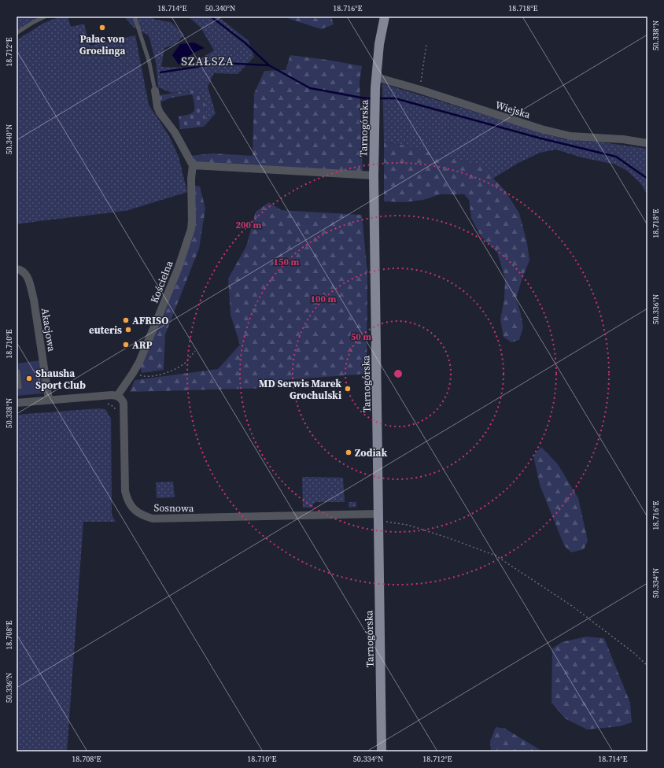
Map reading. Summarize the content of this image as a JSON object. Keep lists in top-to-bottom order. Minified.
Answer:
{"streets":{"main road":["Tarnogórska"],"street":["Wiejska","Kościelna","Akacjowa","Sosnowa"]},"crossings":[["Wiejska","Tarnogórska"],["Tarnogórska","Sosnowa"],["Kościelna","Sosnowa"]],"districts":["SZAŁSZA"],"places":["Pałac von Groelinga","AFRISO","euteris","ARP","Shausha Sport Club","MD Serwis Marek Grochulski","Zodiak"],"coordinates":["18.714°E","50.340°N","18.716°E","18.718°E","50.338°N","18.712°E","50.336°N","18.710°E","50.334°N","18.708°E"],"rings":["200 m","150 m","100 m","50 m"]}
